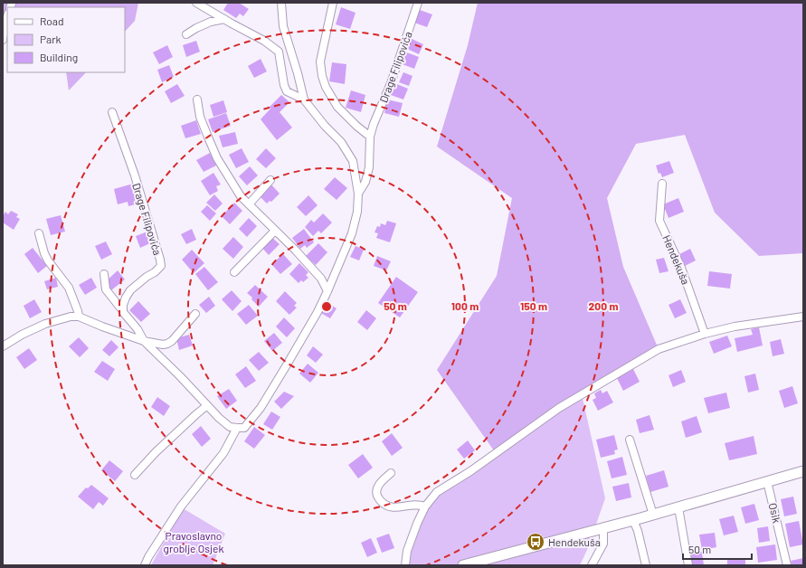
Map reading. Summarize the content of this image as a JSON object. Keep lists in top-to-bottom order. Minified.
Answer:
{"streets":{"street":["Drage Filipovića","Hendekuša","Osik"]},"parks":["Pravoslavno groblje Osjek"],"places":{"bus stop":["Hendekuša"]},"legend":["Road","Park","Building"],"scale_bar":"50 m","rings":["50 m","100 m","150 m","200 m"]}
